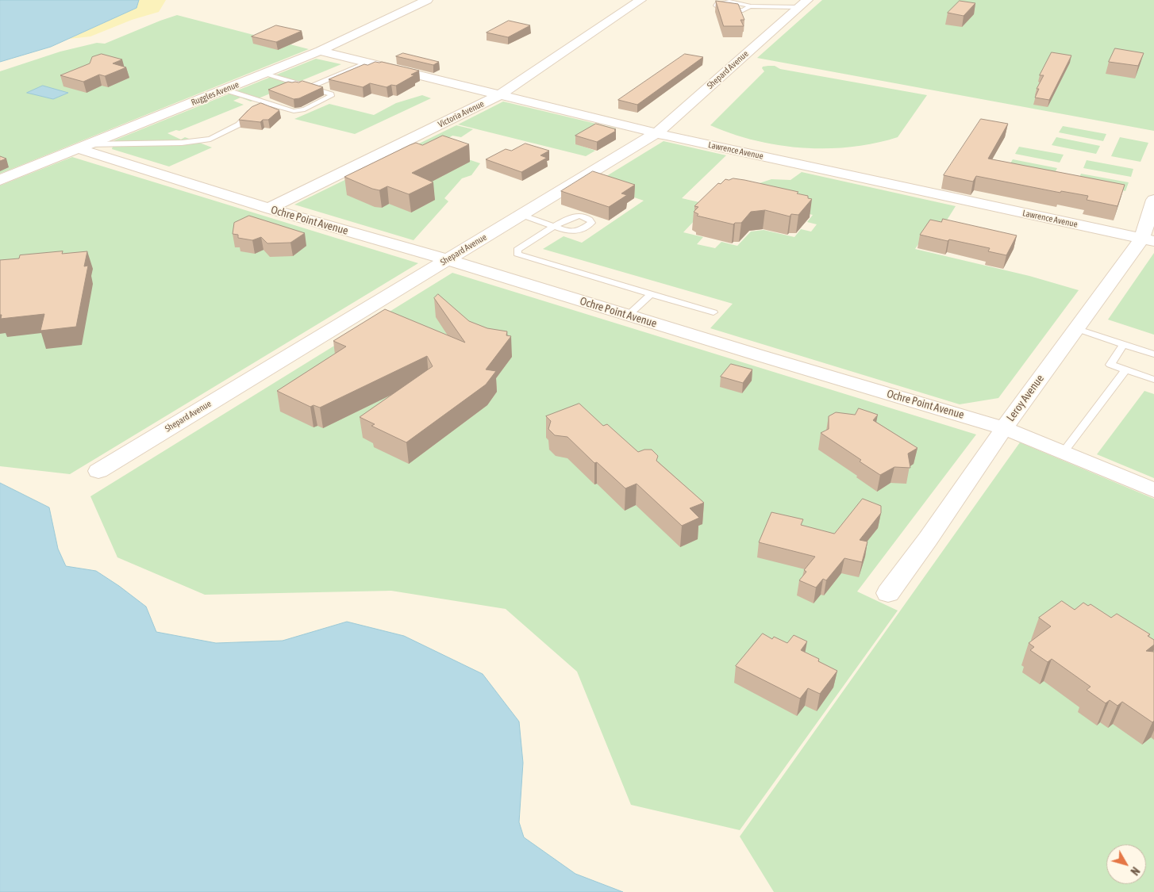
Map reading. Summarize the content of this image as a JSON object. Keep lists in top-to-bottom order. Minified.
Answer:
{"streets":{"street":["Shepard Avenue","Ruggles Avenue","Victoria Avenue","Lawrence Avenue","Ochre Point Avenue","Leroy Avenue"]},"crossings":[["Shepard Avenue","Lawrence Avenue"],["Shepard Avenue","Ochre Point Avenue"],["Ruggles Avenue","Lawrence Avenue"],["Ruggles Avenue","Ochre Point Avenue"],["Victoria Avenue","Lawrence Avenue"],["Victoria Avenue","Ochre Point Avenue"],["Lawrence Avenue","Leroy Avenue"],["Ochre Point Avenue","Leroy Avenue"]],"north":"bottom right"}
